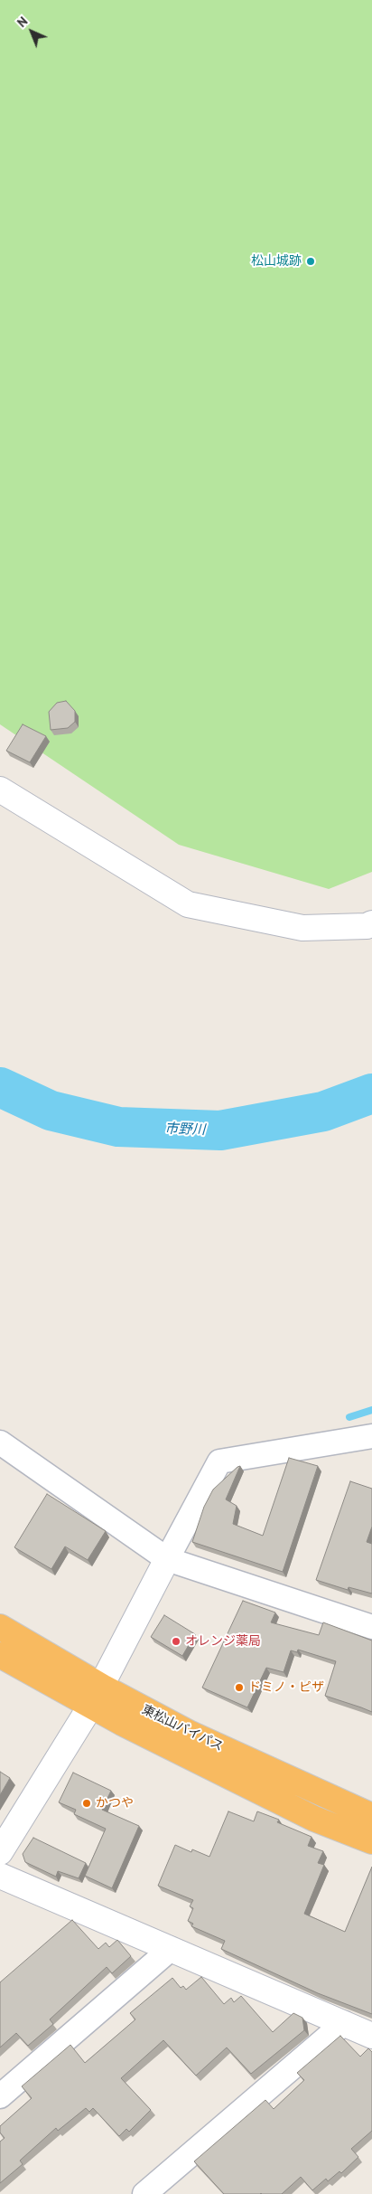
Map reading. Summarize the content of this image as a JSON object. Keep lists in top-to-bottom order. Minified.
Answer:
{"streets":{"highway":["東松山バイパス"]},"water":["市野川"],"places":["松山城跡","オレンジ薬局","ドミノ・ピザ","かつや"],"north":"top left"}
